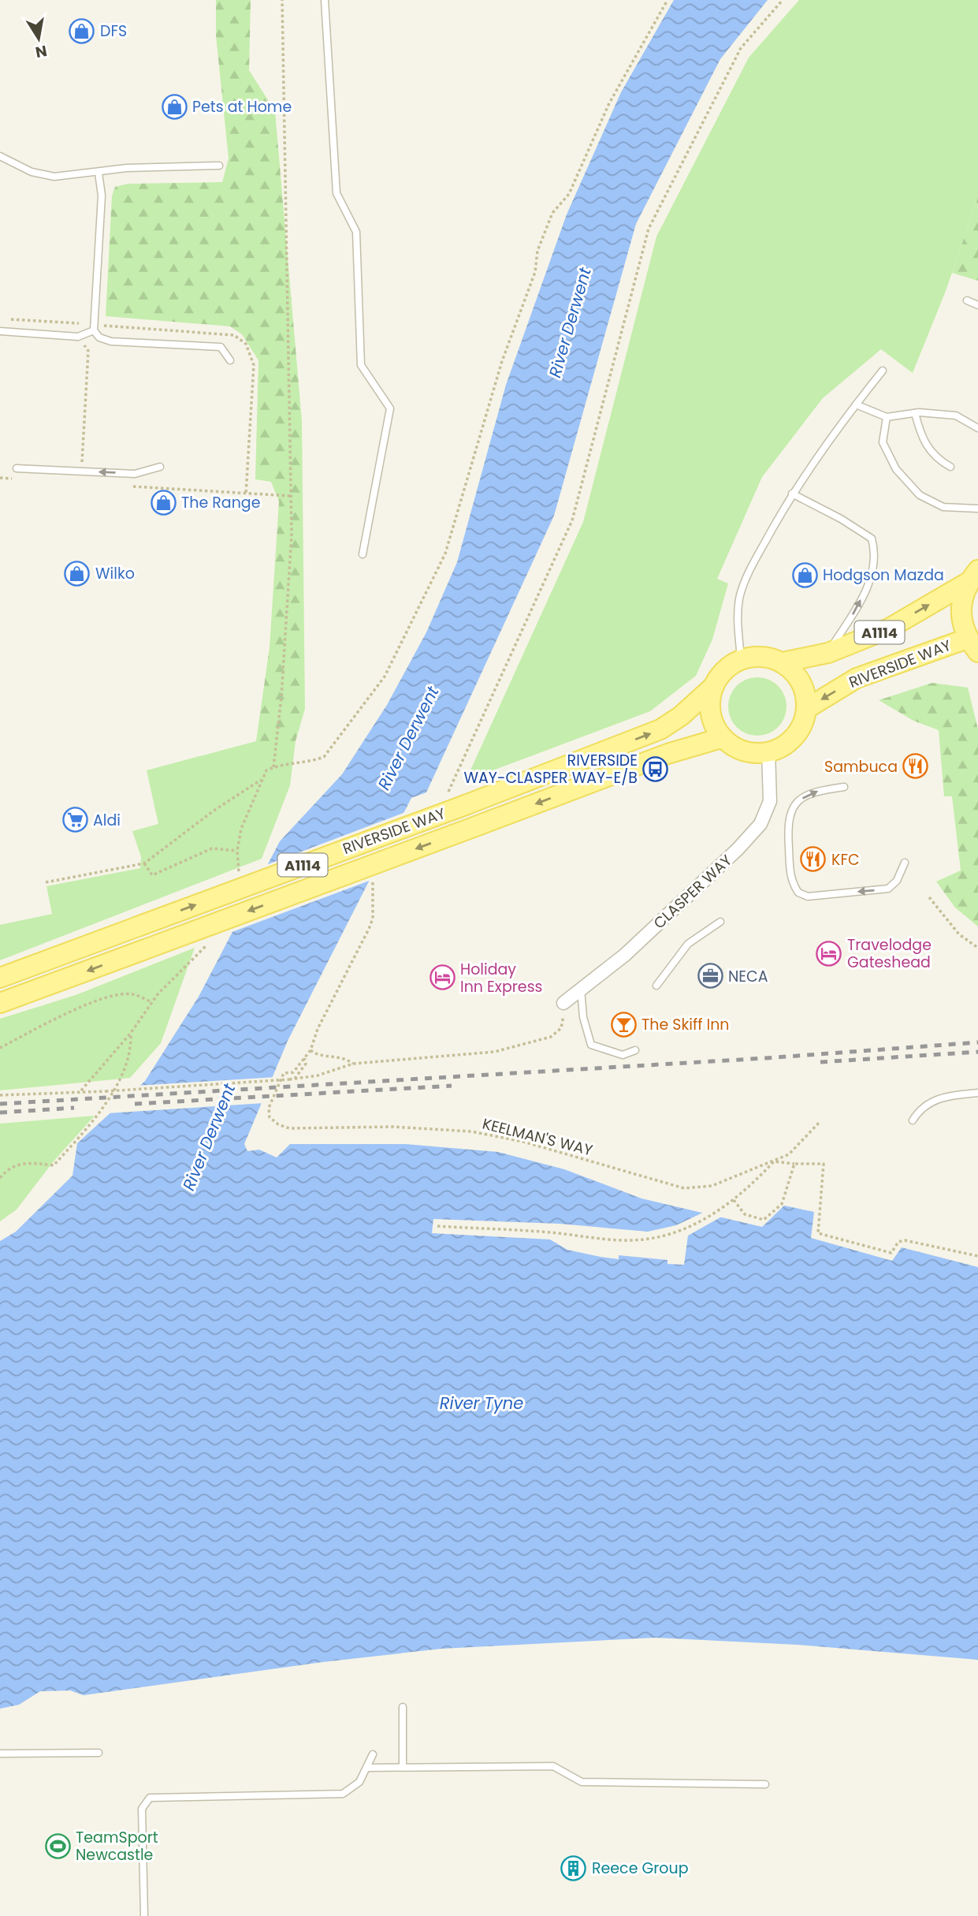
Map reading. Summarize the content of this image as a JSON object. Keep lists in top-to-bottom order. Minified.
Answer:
{"streets":{"main road":["A1114","RIVERSIDE WAY"],"street":["CLASPER WAY"],"path":["KEELMAN'S WAY"]},"crossings":[["A1114","RIVERSIDE WAY"],["A1114","CLASPER WAY"],["RIVERSIDE WAY","CLASPER WAY"]],"water":["River Derwent","River Tyne"],"places":{"shop":["DFS","Pets at Home","The Range","Wilko","Hodgson Mazda"],"restaurant":["Sambuca","KFC"],"bus stop":["RIVERSIDE WAY-CLASPER WAY-E/B"],"supermarket":["Aldi"],"hotel":["Travelodge Gateshead","Holiday Inn Express"],"office":["NECA"],"bar":["The Skiff Inn"],"sports":["TeamSport Newcastle"],"building":["Reece Group"]},"north":"bottom"}
